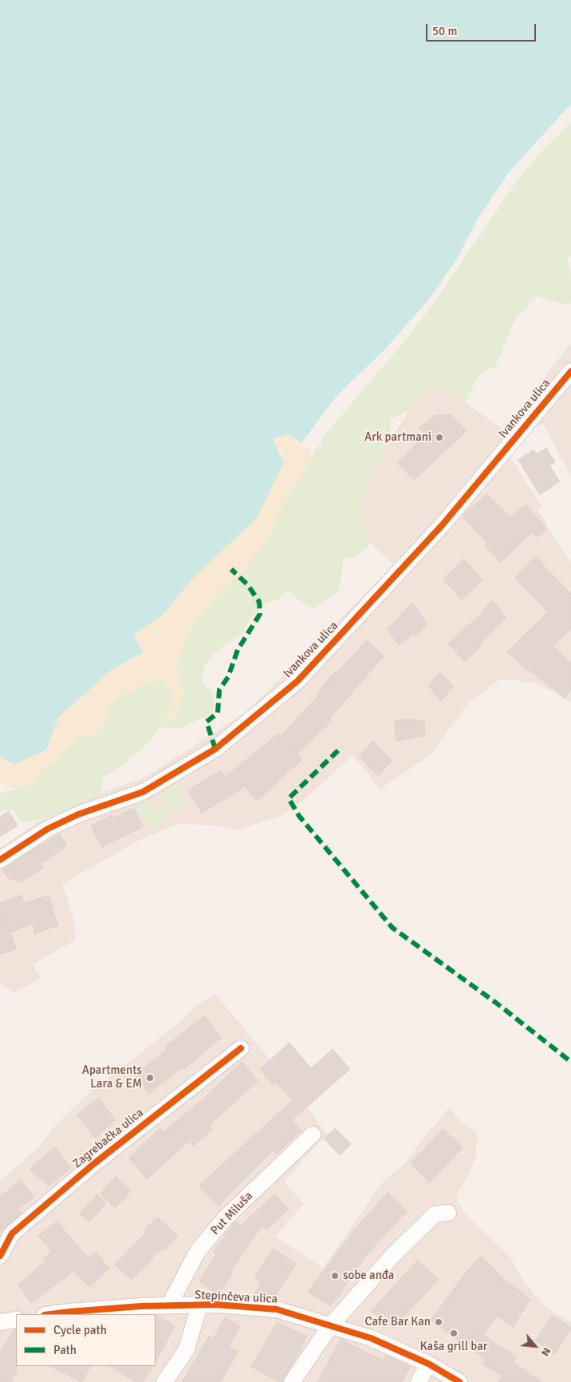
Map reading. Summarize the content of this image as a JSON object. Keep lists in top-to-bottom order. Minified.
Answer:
{"streets":{"street":["Ivankova ulica","Zagrebačka ulica","Put Miluša","Stepinčeva ulica"]},"crossings":[["Put Miluša","Stepinčeva ulica"]],"places":["Ark partmani","Apartments Lara & EM","sobe anđa","Cafe Bar Kan","Kaša grill bar"],"legend":["Cycle path","Path"],"scale_bar":"50 m","north":"bottom right"}
